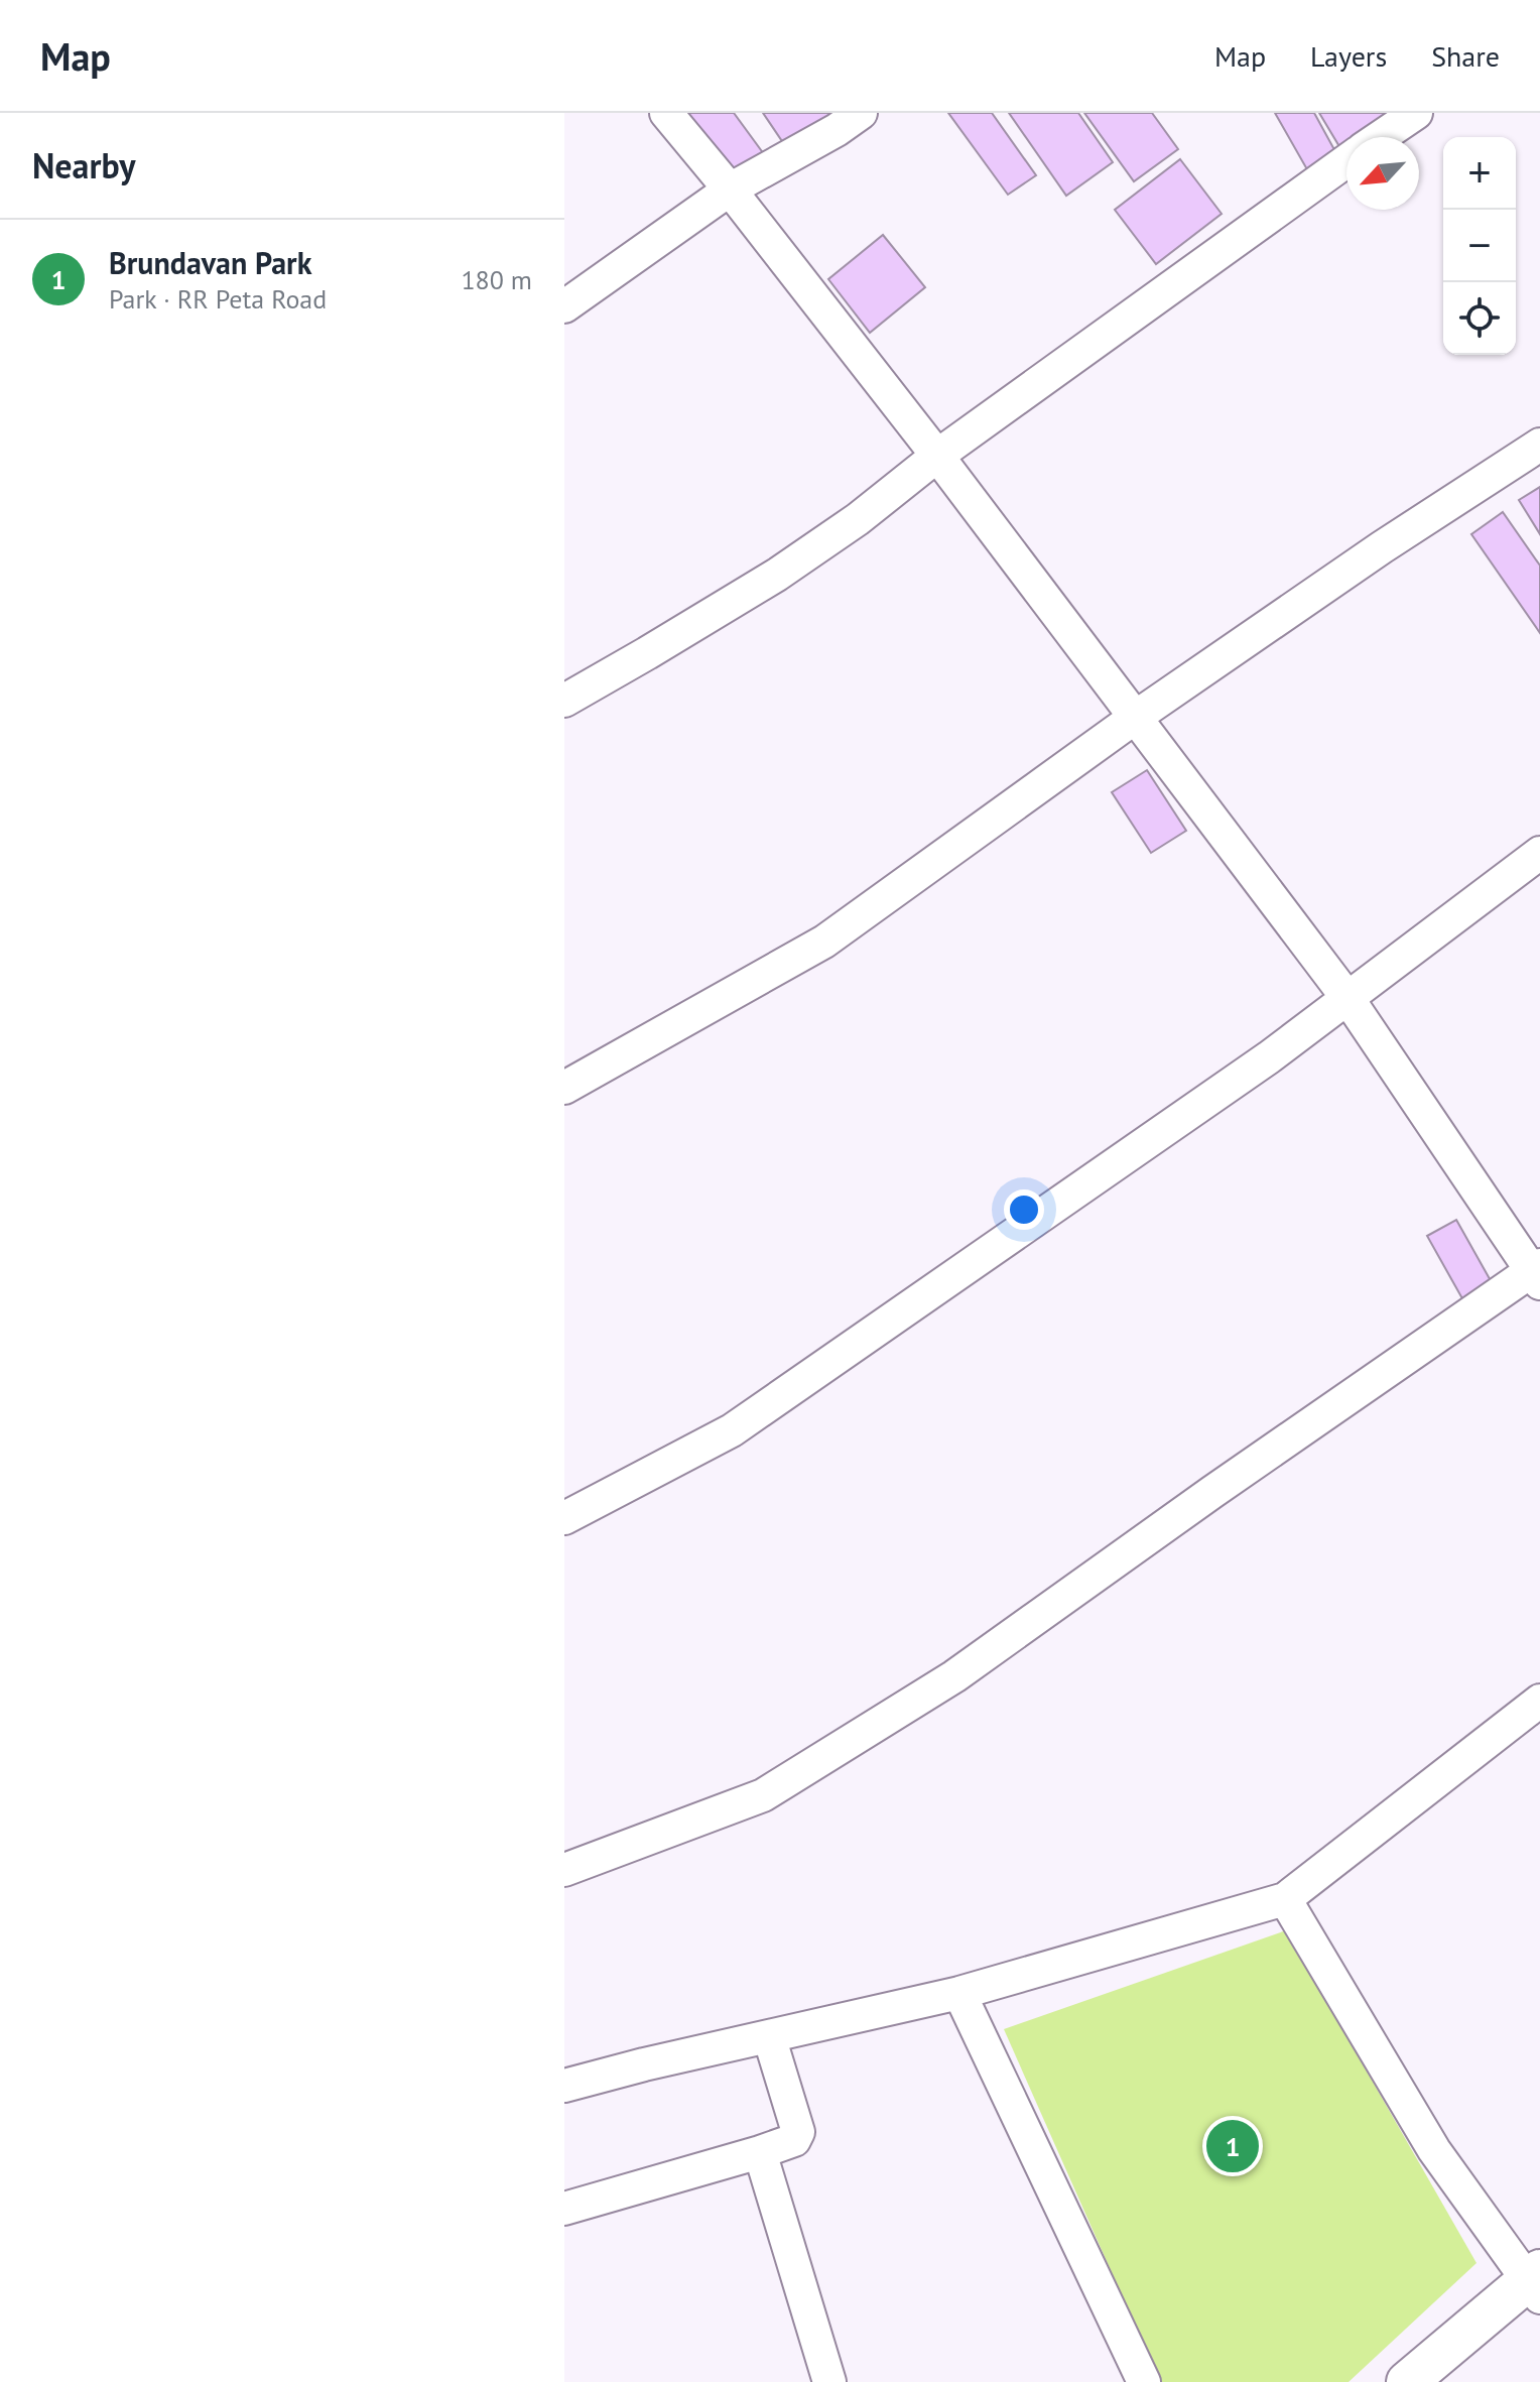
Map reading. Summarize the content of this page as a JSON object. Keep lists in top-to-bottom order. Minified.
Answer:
{"north":"bottom left","page":{"header":"Map","nav":["Map","Layers","Share"],"heading":"Nearby","map_buttons":["+","−"],"list":[{"mark":"1","name":"Brundavan Park","note":"Park · RR Peta Road","value":"180 m"}],"pins":"1"}}
